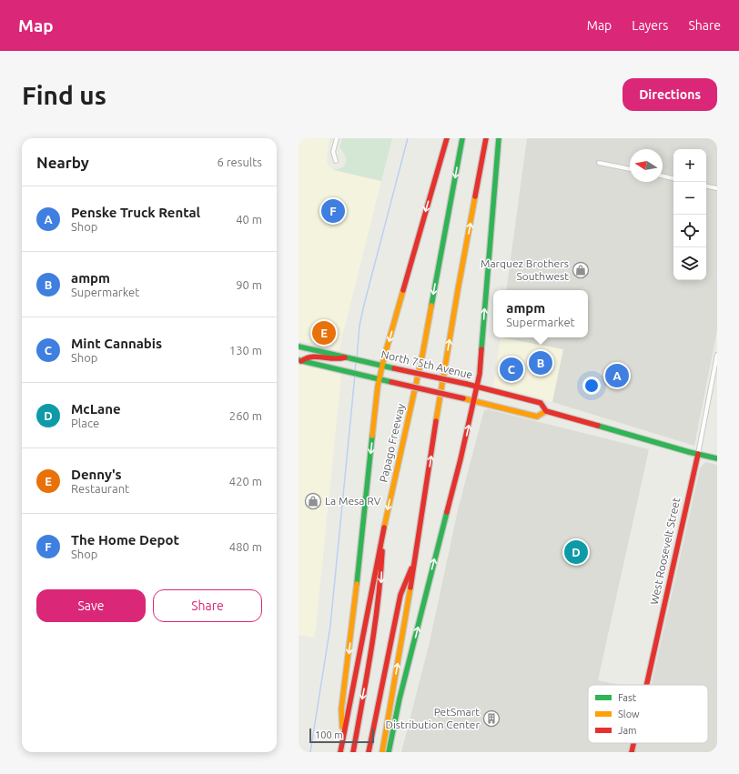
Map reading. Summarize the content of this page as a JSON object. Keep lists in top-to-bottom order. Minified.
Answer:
{"streets":{"main road":["North 75th Avenue","Papago Freeway","West Roosevelt Street"]},"crossings":[["North 75th Avenue","West Roosevelt Street"]],"places":{"shop":["Marquez Brothers Southwest","La Mesa RV"],"building":["PetSmart Distribution Center"]},"legend":["Fast","Slow","Jam"],"scale_bar":"100 m","north":"left","page":{"header":"Map","nav":["Map","Layers","Share"],"buttons":["Directions",["Save","Share"]],"title":"Find us","heading":["Nearby","6 results"],"map_buttons":["+","−"],"list":[{"mark":"A","name":"Penske Truck Rental","note":"Shop","value":"40 m"},{"mark":"B","name":"ampm","note":"Supermarket","value":"90 m"},{"mark":"C","name":"Mint Cannabis","note":"Shop","value":"130 m"},{"mark":"D","name":"McLane","note":"Place","value":"260 m"},{"mark":"E","name":"Denny's","note":"Restaurant","value":"420 m"},{"mark":"F","name":"The Home Depot","note":"Shop","value":"480 m"}],"pins":["F","E","B","C","A","D"],"popup":["ampm","Supermarket"],"scale":"100 m"}}
